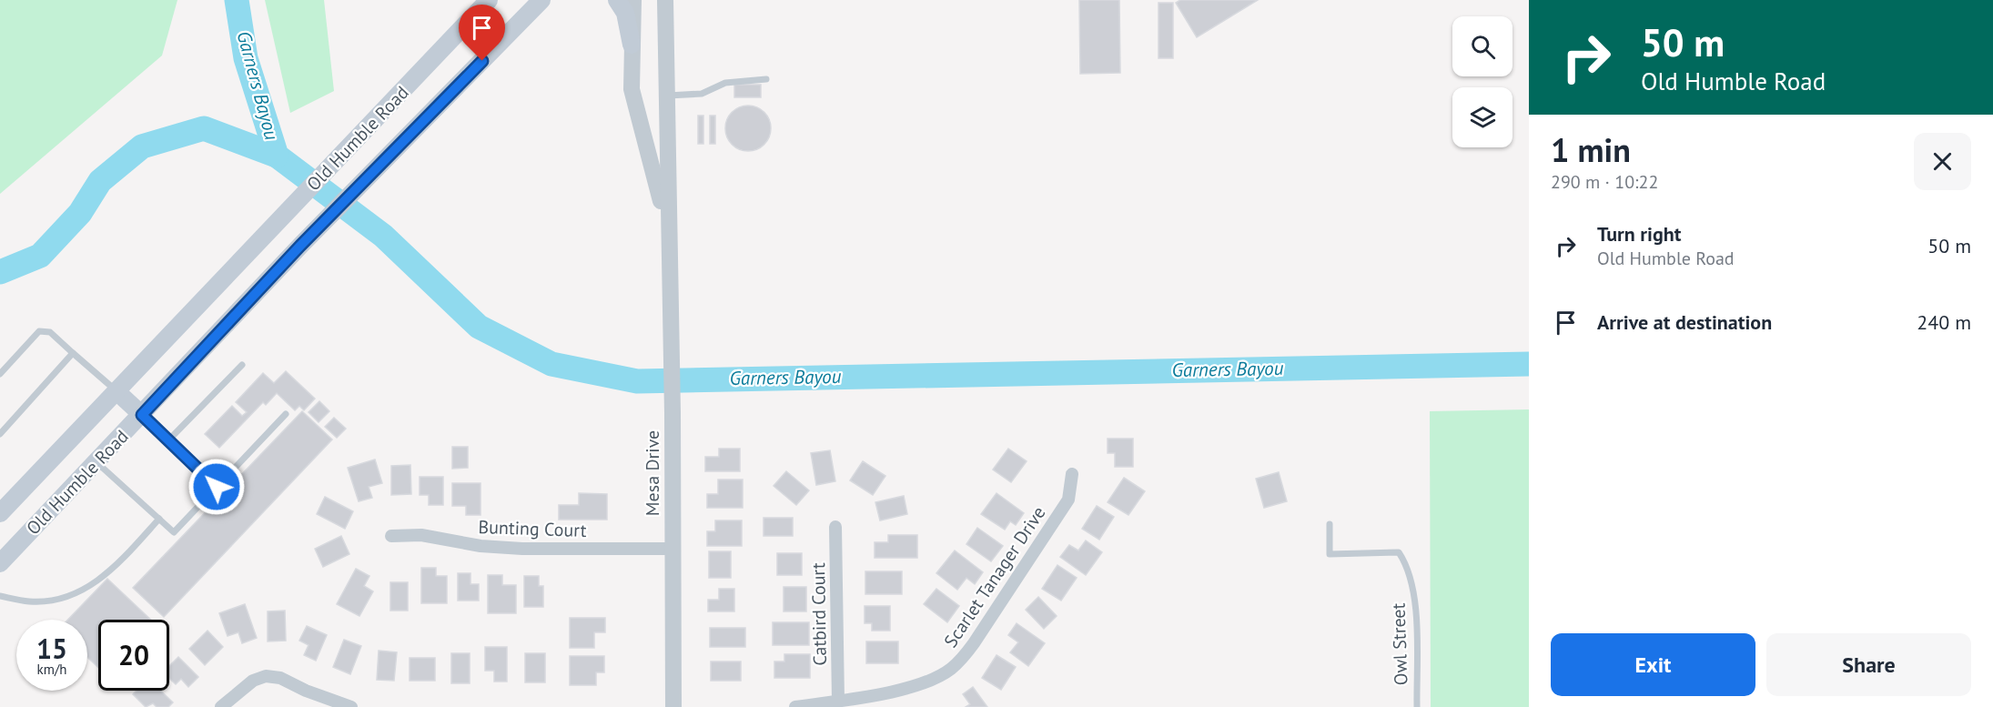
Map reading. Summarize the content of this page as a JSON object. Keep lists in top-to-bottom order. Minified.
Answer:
{"streets":{"main road":["Old Humble Road"],"street":["Mesa Drive","Bunting Court","Scarlet Tanager Drive","Catbird Court"],"lane":["Owl Street"]},"crossings":[["Mesa Drive","Bunting Court"],["Scarlet Tanager Drive","Catbird Court"]],"water":["Garners Bayou"],"page":{"turn":["50 m","Old Humble Road"],"heading":["1 min","290 m · 10:22"],"list":[{"name":"Turn right","note":"Old Humble Road","value":"50 m"},{"name":"Arrive at destination","value":"240 m"}],"speed":"15 km/h","limit":"20","buttons":["Exit","Share"]}}
